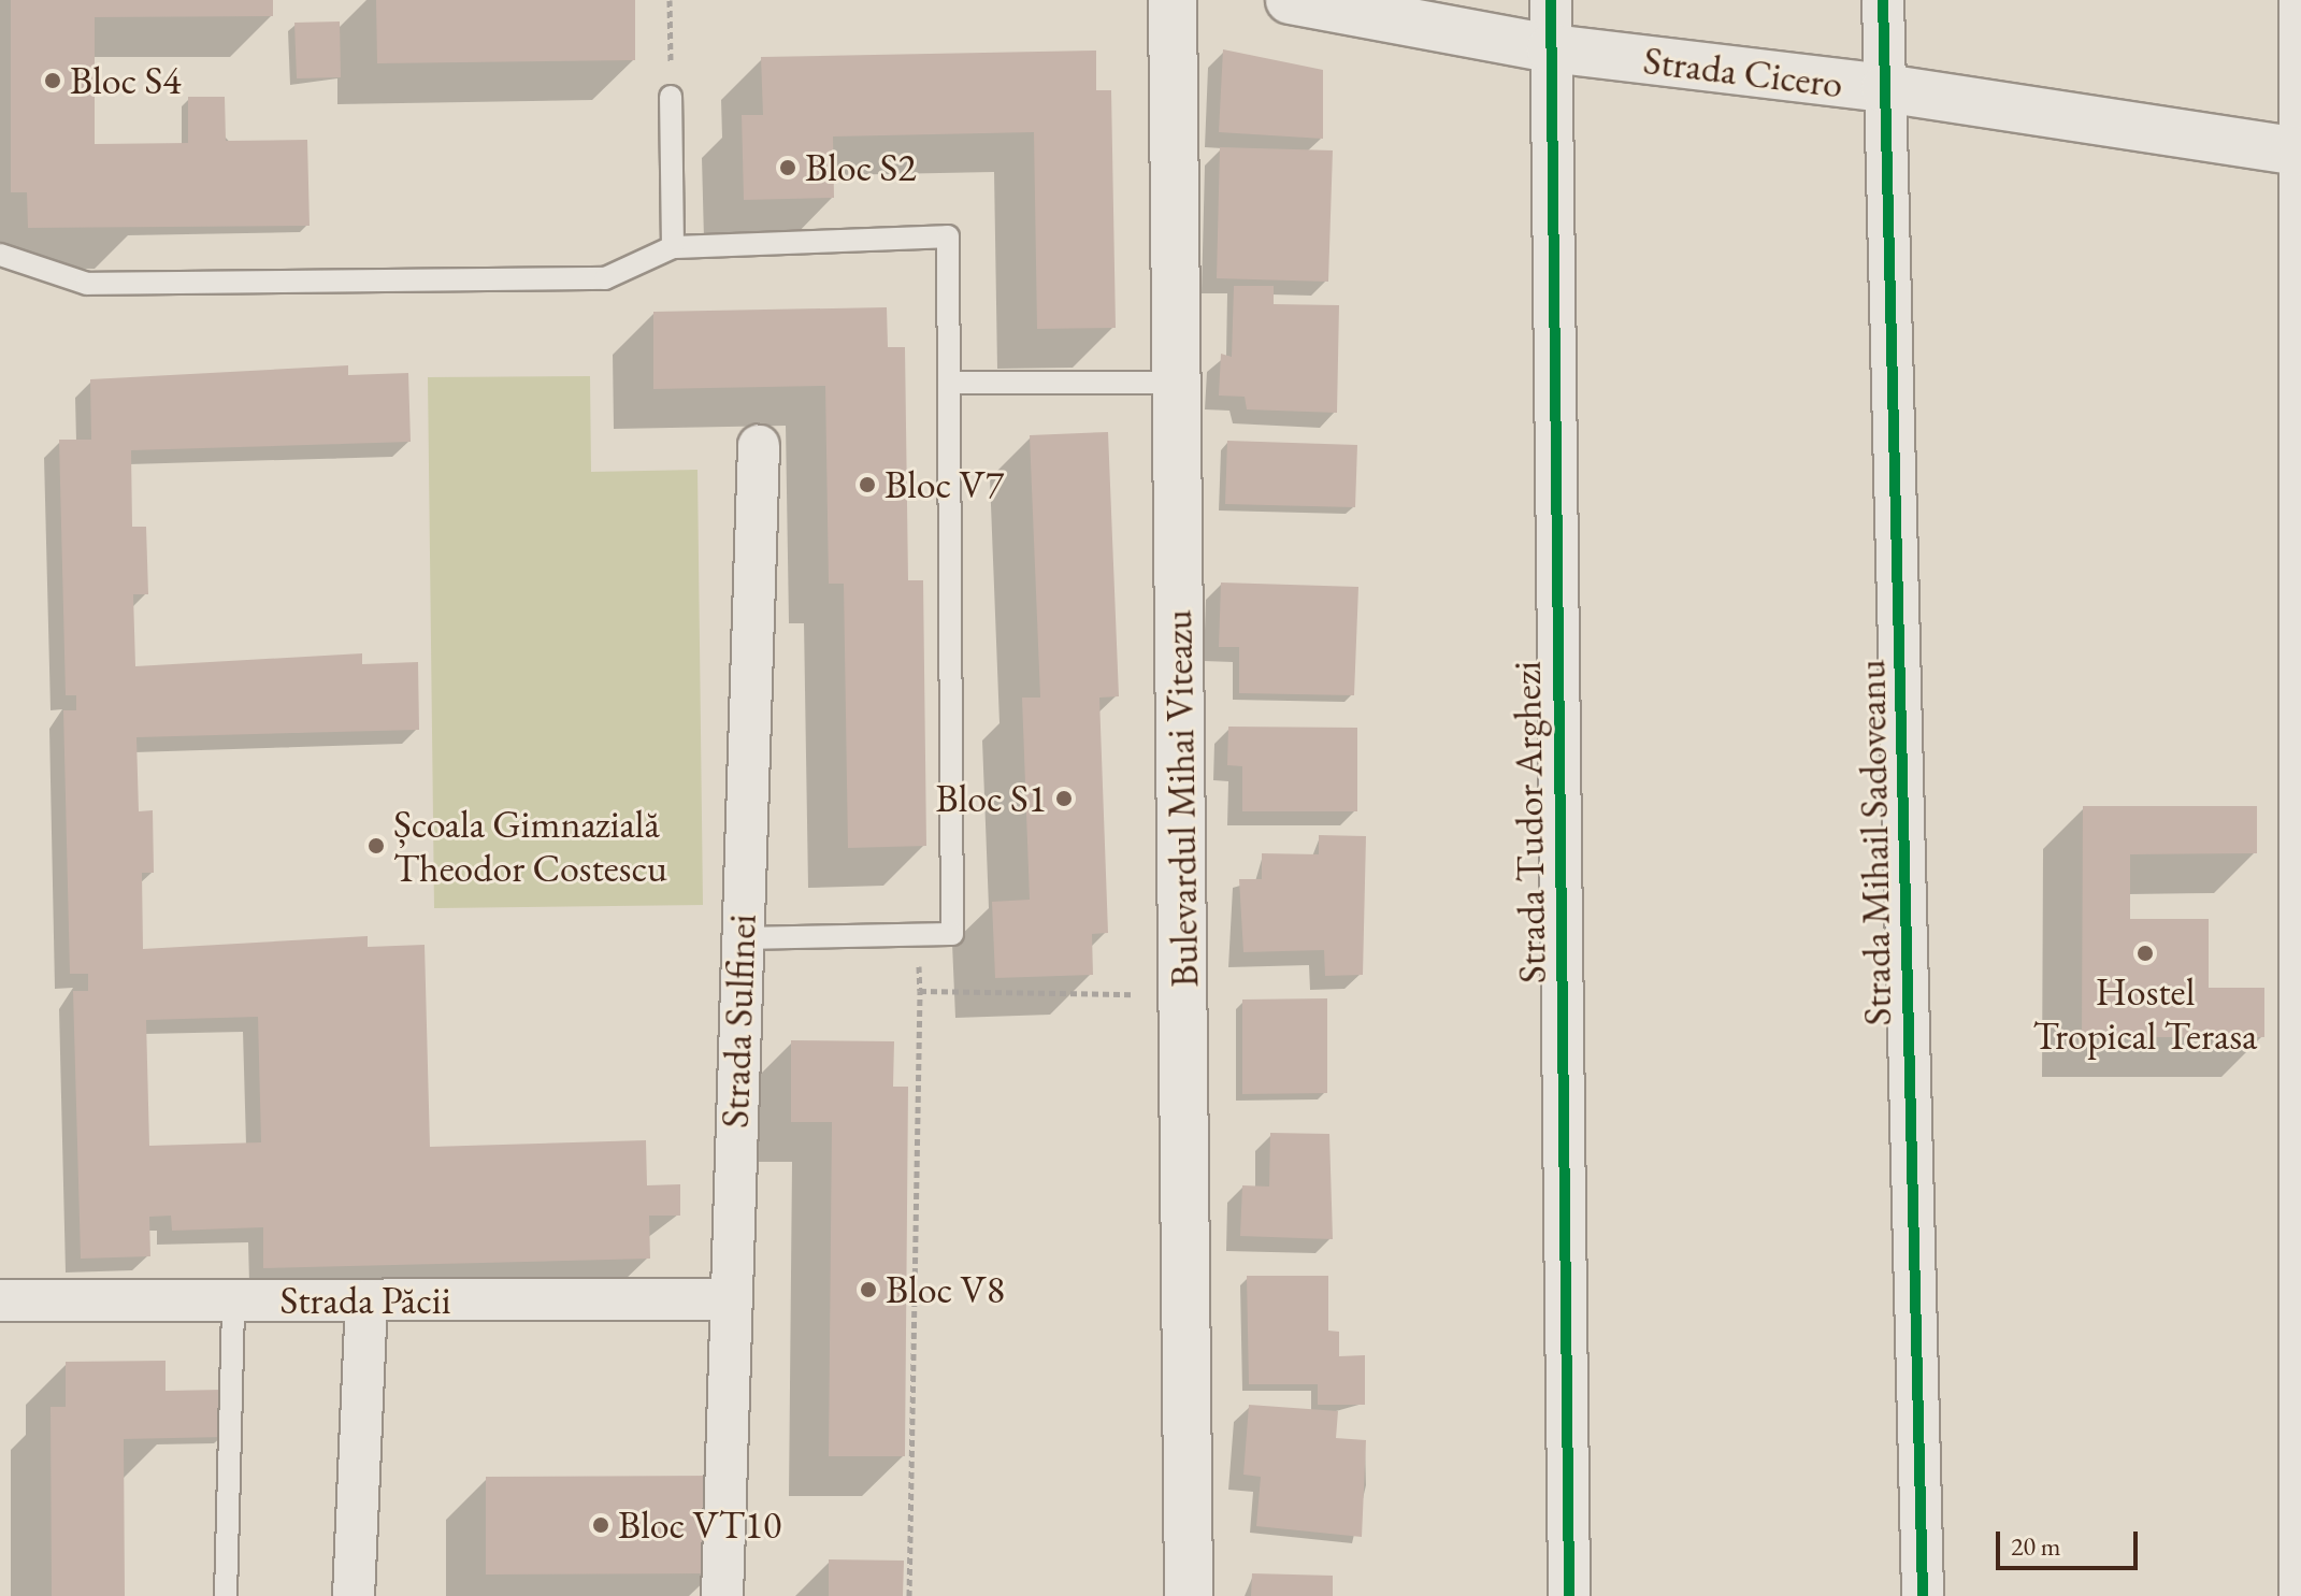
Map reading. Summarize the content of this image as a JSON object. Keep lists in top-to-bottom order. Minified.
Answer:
{"streets":{"main road":["Strada Cicero","Bulevardul Mihai Viteazu"],"street":["Strada Tudor Arghezi","Strada Mihail Sadoveanu","Strada Sulfinei","Strada Păcii"]},"crossings":[["Strada Cicero","Strada Tudor Arghezi"],["Strada Cicero","Strada Mihail Sadoveanu"],["Strada Sulfinei","Strada Păcii"]],"places":["Bloc S4","Bloc S2","Bloc V7","Bloc S1","Școala Gimnazială Theodor Costescu","Hostel Tropical Terasa","Bloc V8","Bloc VT10"],"scale_bar":"20 m"}
